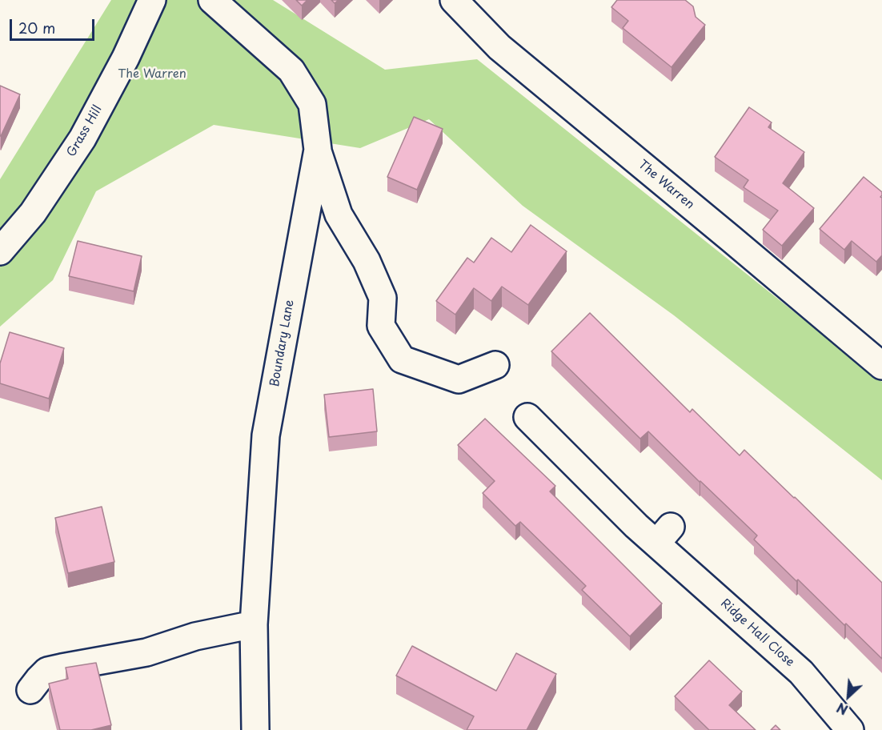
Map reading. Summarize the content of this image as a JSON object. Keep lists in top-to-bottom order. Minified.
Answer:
{"streets":{"street":["Grass Hill","The Warren","Boundary Lane","Ridge Hall Close"]},"parks":["The Warren"],"scale_bar":"20 m","north":"bottom left"}
